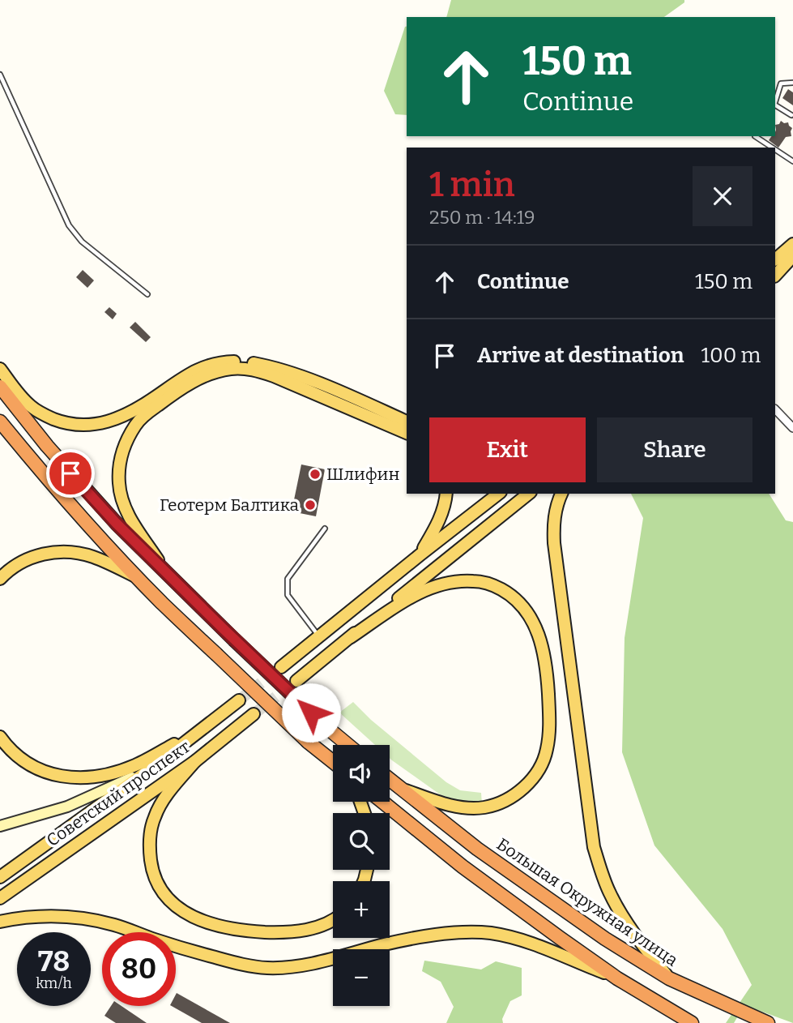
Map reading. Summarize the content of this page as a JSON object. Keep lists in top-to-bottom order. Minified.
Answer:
{"streets":{"highway":["Большая Окружная улица"],"main road":["Советский проспект"]},"places":["Шлифин","Геотерм Балтика"],"page":{"turn":["150 m","Continue"],"heading":["1 min","250 m · 14:19"],"list":[{"name":"Continue","value":"150 m"},{"name":"Arrive at destination","value":"100 m"}],"buttons":["Exit","Share"],"map_buttons":["+","−"],"speed":"78 km/h","limit":"80"}}
